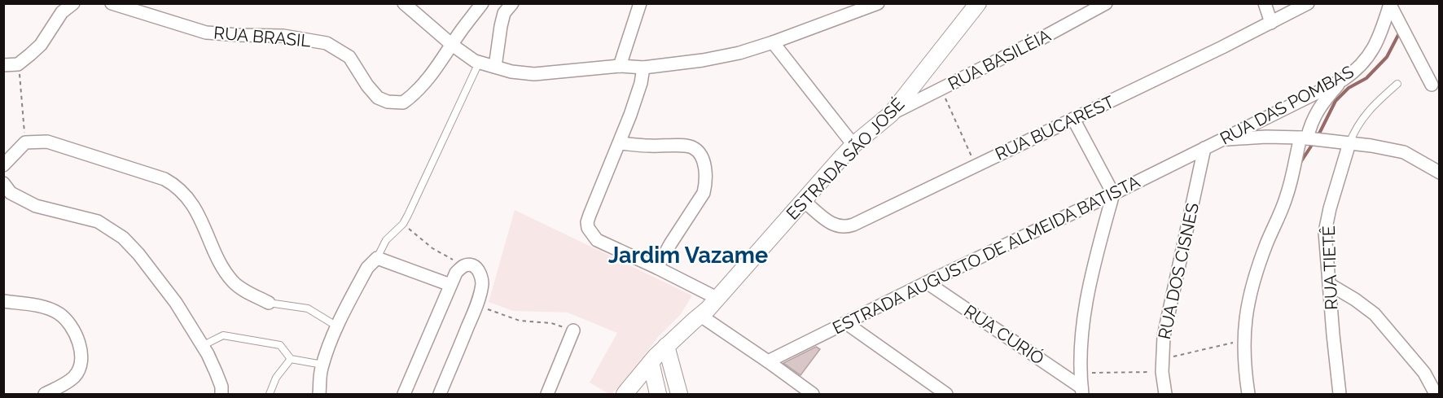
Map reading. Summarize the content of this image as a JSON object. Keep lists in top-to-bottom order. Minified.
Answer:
{"streets":{"street":["RUA BRASIL","RUA BASILÉIA","RUA DAS POMBAS","RUA BUCAREST","ESTRADA SÃO JOSÉ","ESTRADA AUGUSTO DE ALMEIDA BATISTA","RUA TIETÊ","RUA DOS CISNES","RUA CURIÓ"]},"crossings":[["RUA BASILÉIA","ESTRADA SÃO JOSÉ"],["RUA DAS POMBAS","ESTRADA AUGUSTO DE ALMEIDA BATISTA"],["RUA DAS POMBAS","RUA DOS CISNES"],["RUA BUCAREST","ESTRADA SÃO JOSÉ"],["ESTRADA AUGUSTO DE ALMEIDA BATISTA","RUA DOS CISNES"],["ESTRADA AUGUSTO DE ALMEIDA BATISTA","RUA CURIÓ"]],"districts":["Jardim Vazame"]}
